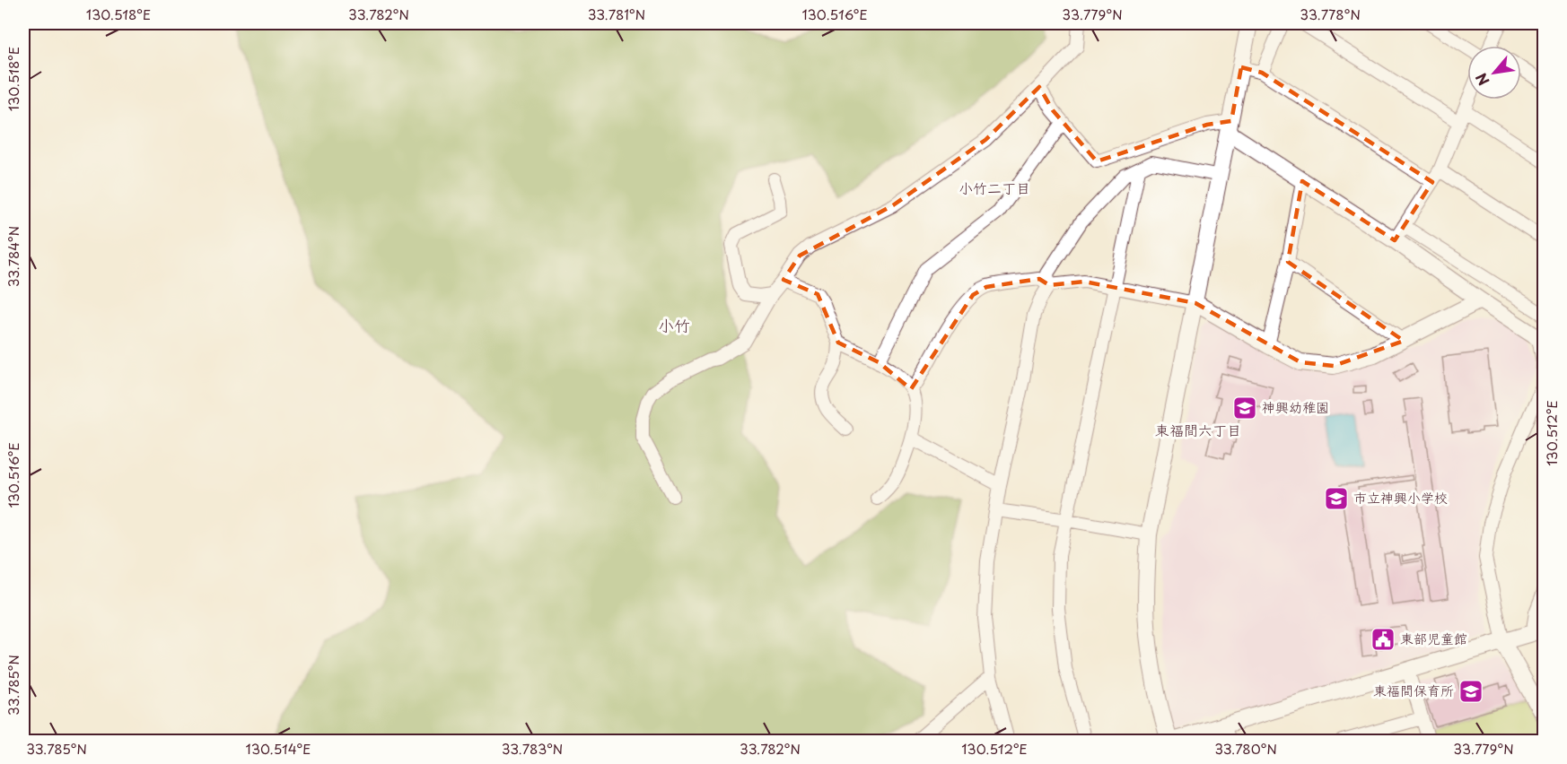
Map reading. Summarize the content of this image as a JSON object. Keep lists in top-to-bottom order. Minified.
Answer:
{"districts":["小竹二丁目","小竹","東福間六丁目"],"places":{"school or university":["神興幼稚園","市立神興小学校","東福間保育所"],"public building":["東部児童館"]},"north":"bottom left","coordinates":["130.518°E","33.782°N","33.781°N","130.516°E","33.779°N","33.778°N","33.784°N","130.512°E","33.785°N","130.514°E","33.783°N","33.780°N"]}
